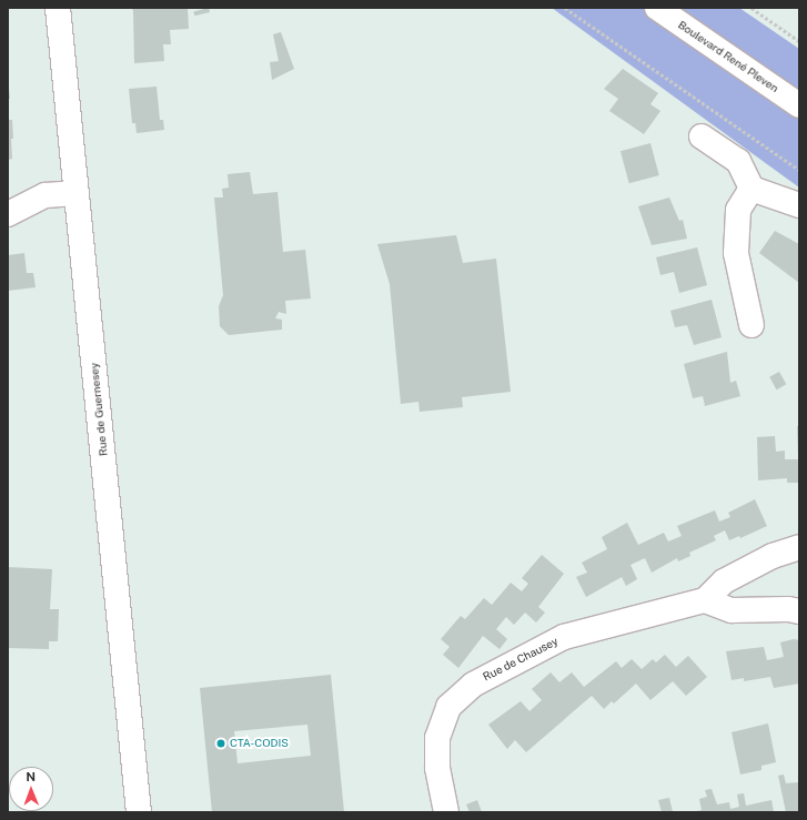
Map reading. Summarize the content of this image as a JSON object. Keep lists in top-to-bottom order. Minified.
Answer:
{"streets":{"street":["Boulevard René Pleven","Rue de Guernesey","Rue de Chausey"]},"places":["CTA-CODIS"],"north":"top"}
